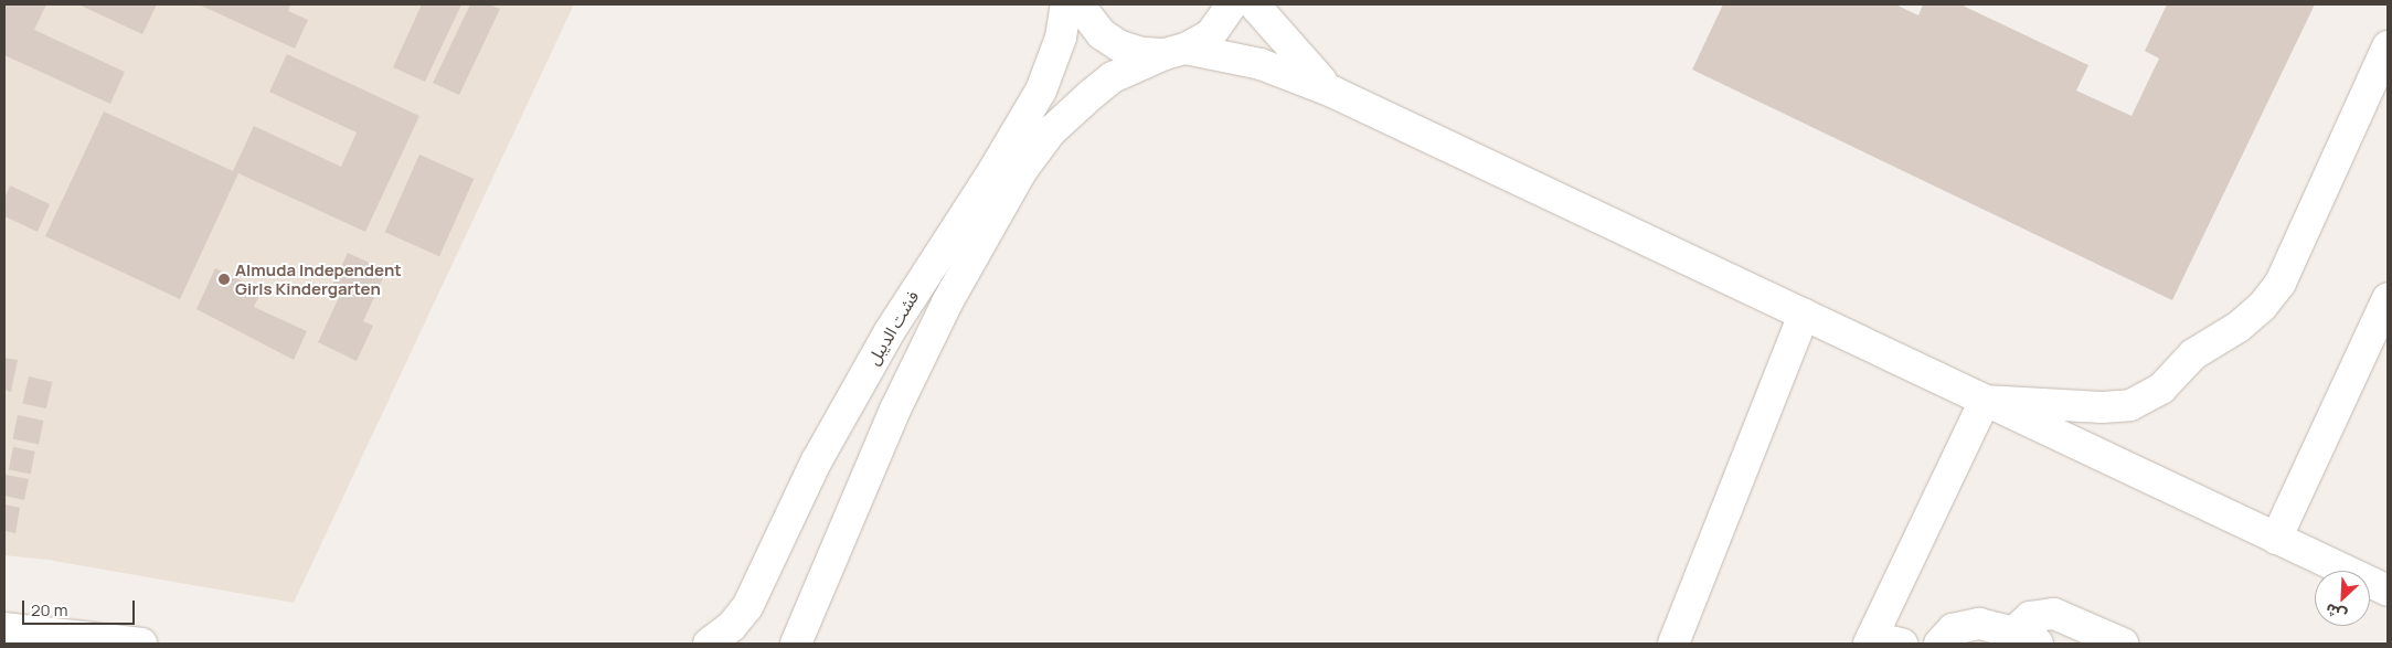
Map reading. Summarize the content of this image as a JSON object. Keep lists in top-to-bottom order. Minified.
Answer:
{"streets":{"street":["فشت الديبل"]},"places":["Almuda Independent Girls Kindergarten"],"scale_bar":"20 m","north":"bottom left"}
